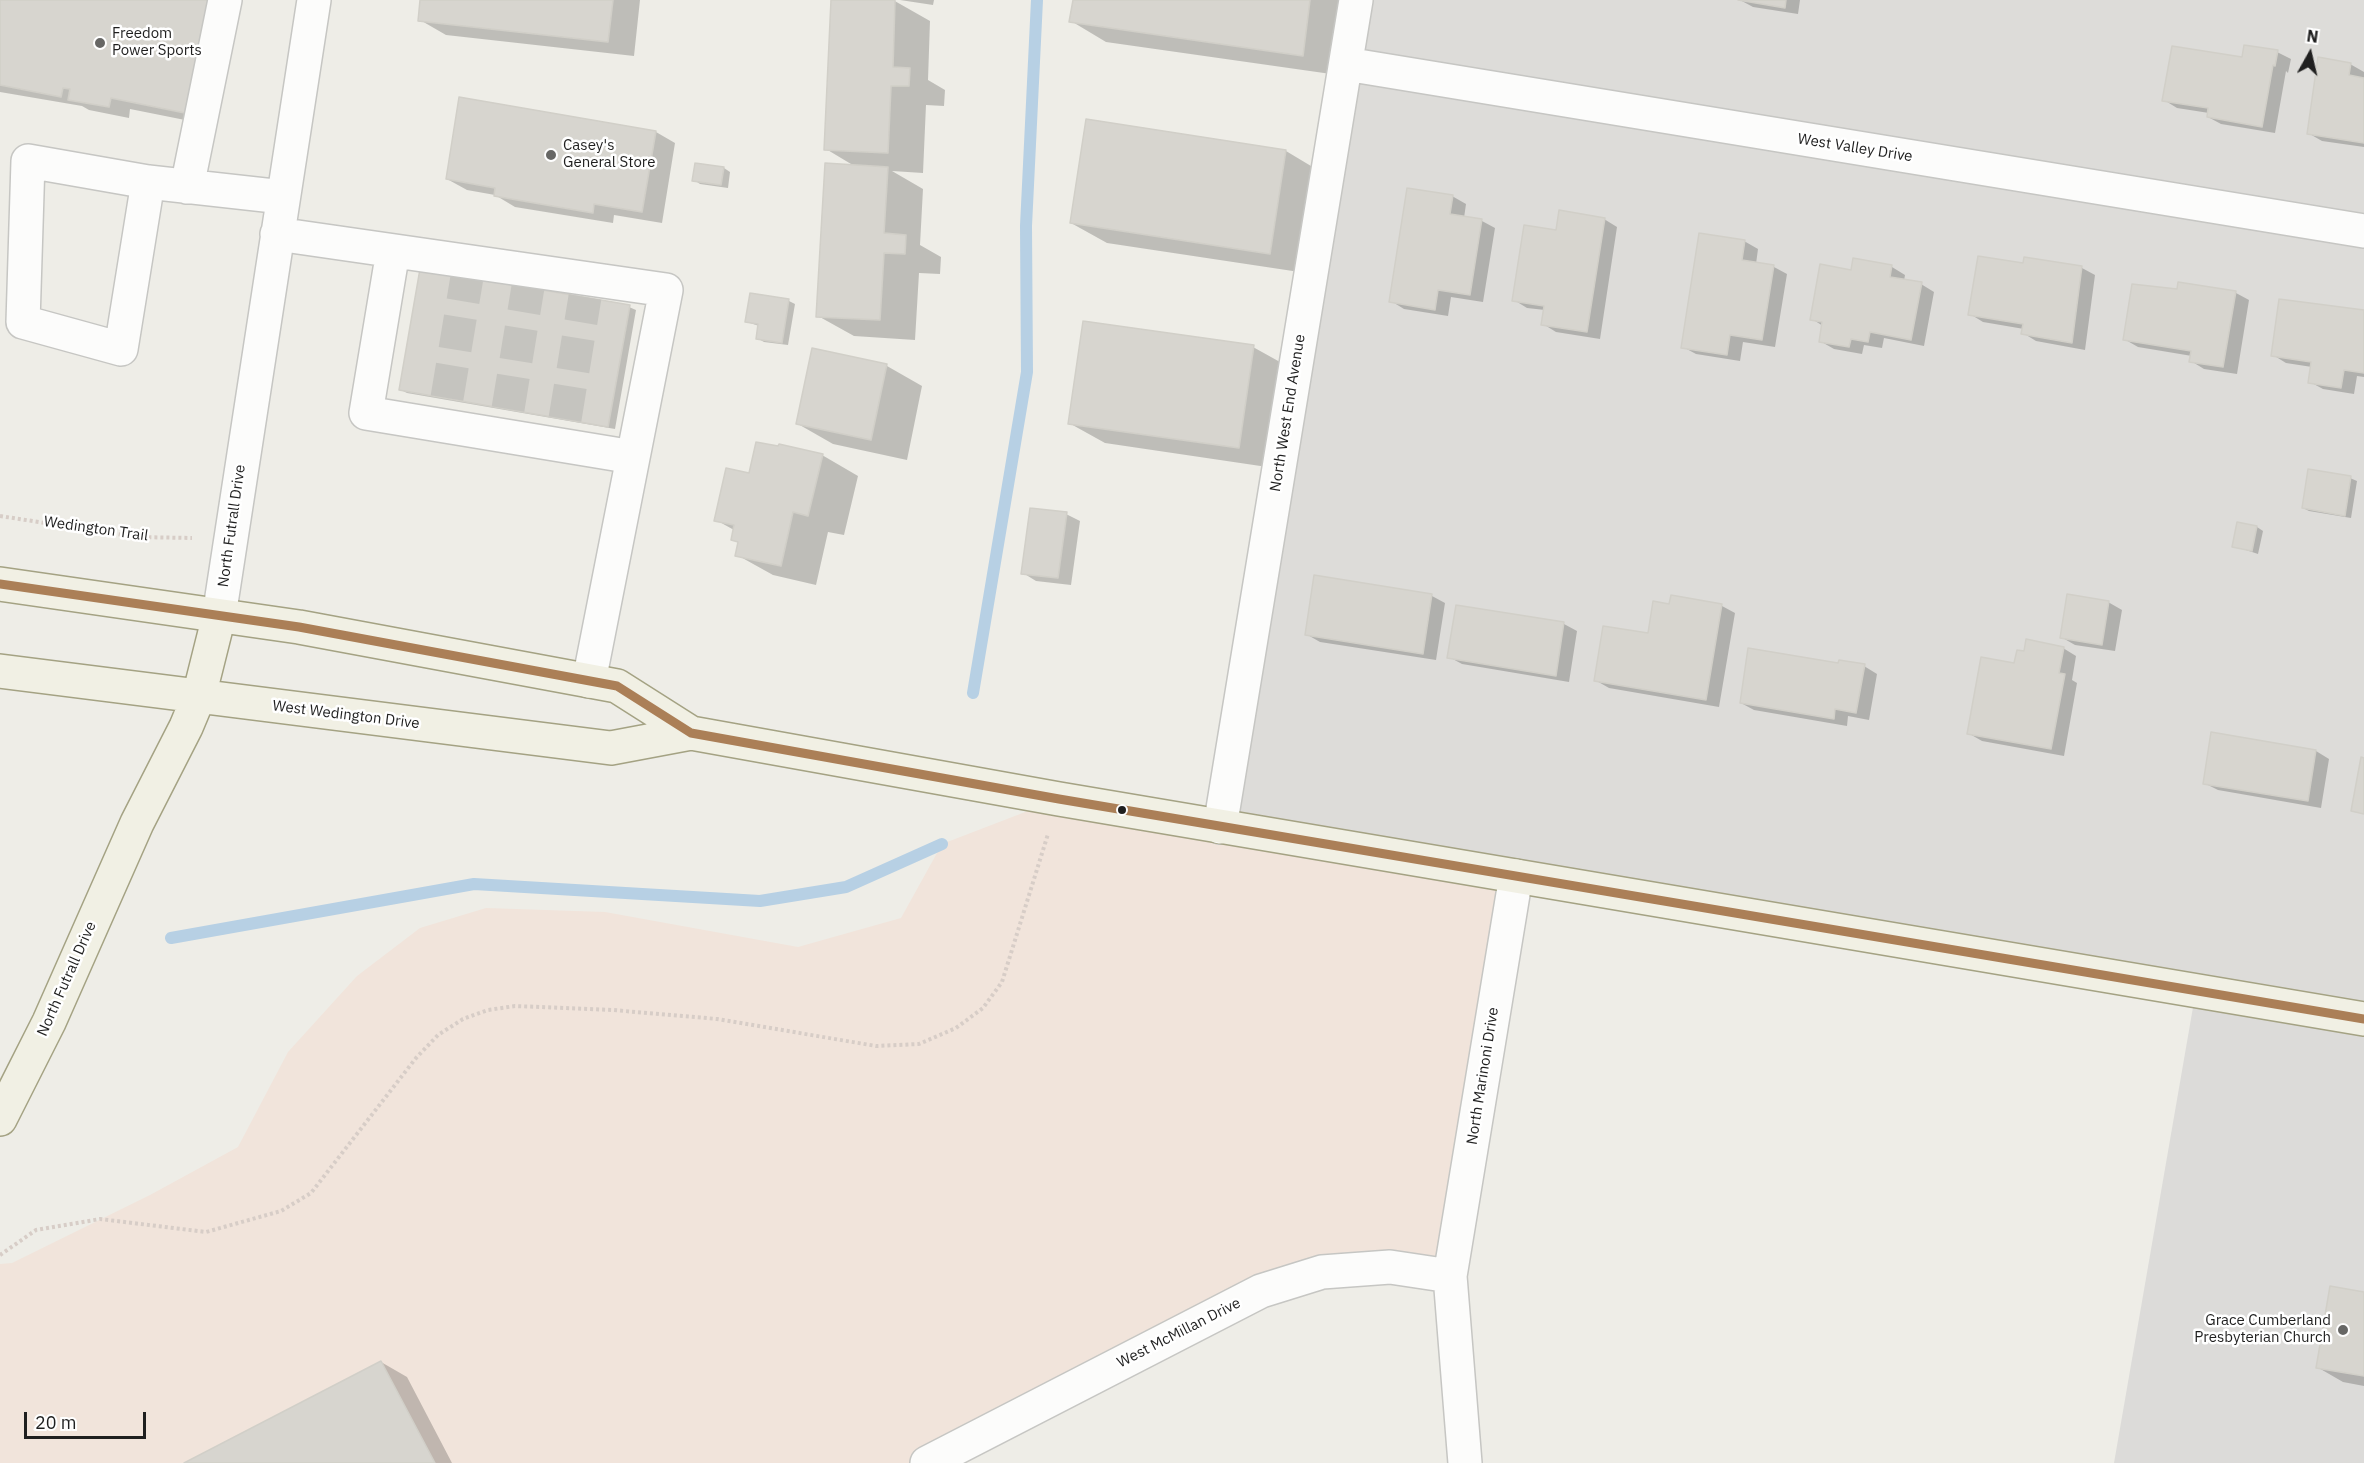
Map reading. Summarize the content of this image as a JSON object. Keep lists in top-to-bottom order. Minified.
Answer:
{"streets":{"main road":["North Futrall Drive","West Wedington Drive"],"street":["West Valley Drive","North West End Avenue","North Marinoni Drive","West McMillan Drive"],"path":["Wedington Trail"]},"crossings":[["West Valley Drive","North West End Avenue"],["North West End Avenue","West Wedington Drive"],["North Futrall Drive","Wedington Trail"],["North Futrall Drive","West Wedington Drive"],["West Wedington Drive","North Marinoni Drive"],["North Marinoni Drive","West McMillan Drive"]],"places":["Freedom Power Sports","Casey's General Store","Grace Cumberland Presbyterian Church"],"scale_bar":"20 m","north":"top"}
